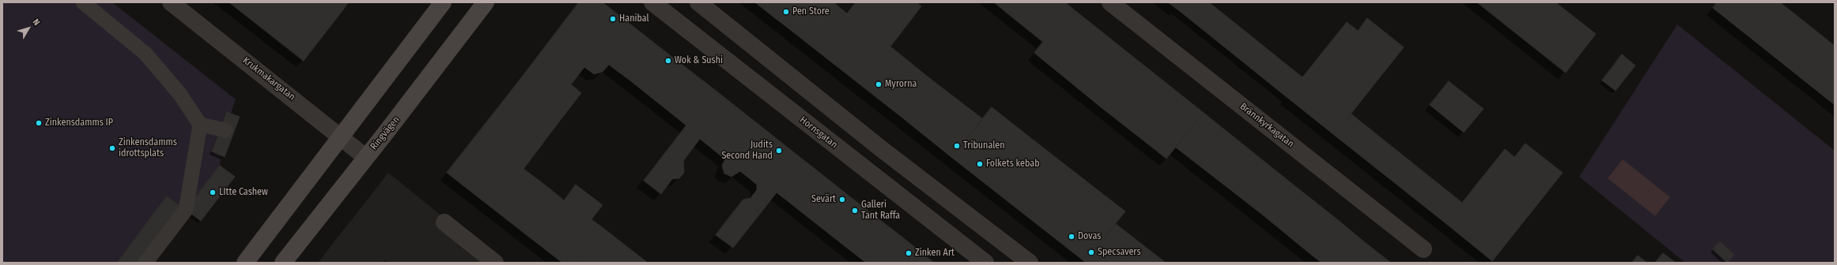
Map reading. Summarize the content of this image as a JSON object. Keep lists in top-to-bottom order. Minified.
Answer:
{"streets":{"main road":["Ringvägen"],"street":["Krukmakargatan","Brännkyrkagatan","Hornsgatan"]},"crossings":[["Krukmakargatan","Ringvägen"]],"places":["Pen Store","Hanibal","Wok & Sushi","Myrorna","Zinkensdamms IP","Tribunalen","Zinkensdamms idrottsplats","Judits Second Hand","Folkets kebab","LItte Cashew","Sevärt","Galleri Tant Raffa","Dovas","Specsavers","Zinken Art"],"north":"top right"}
